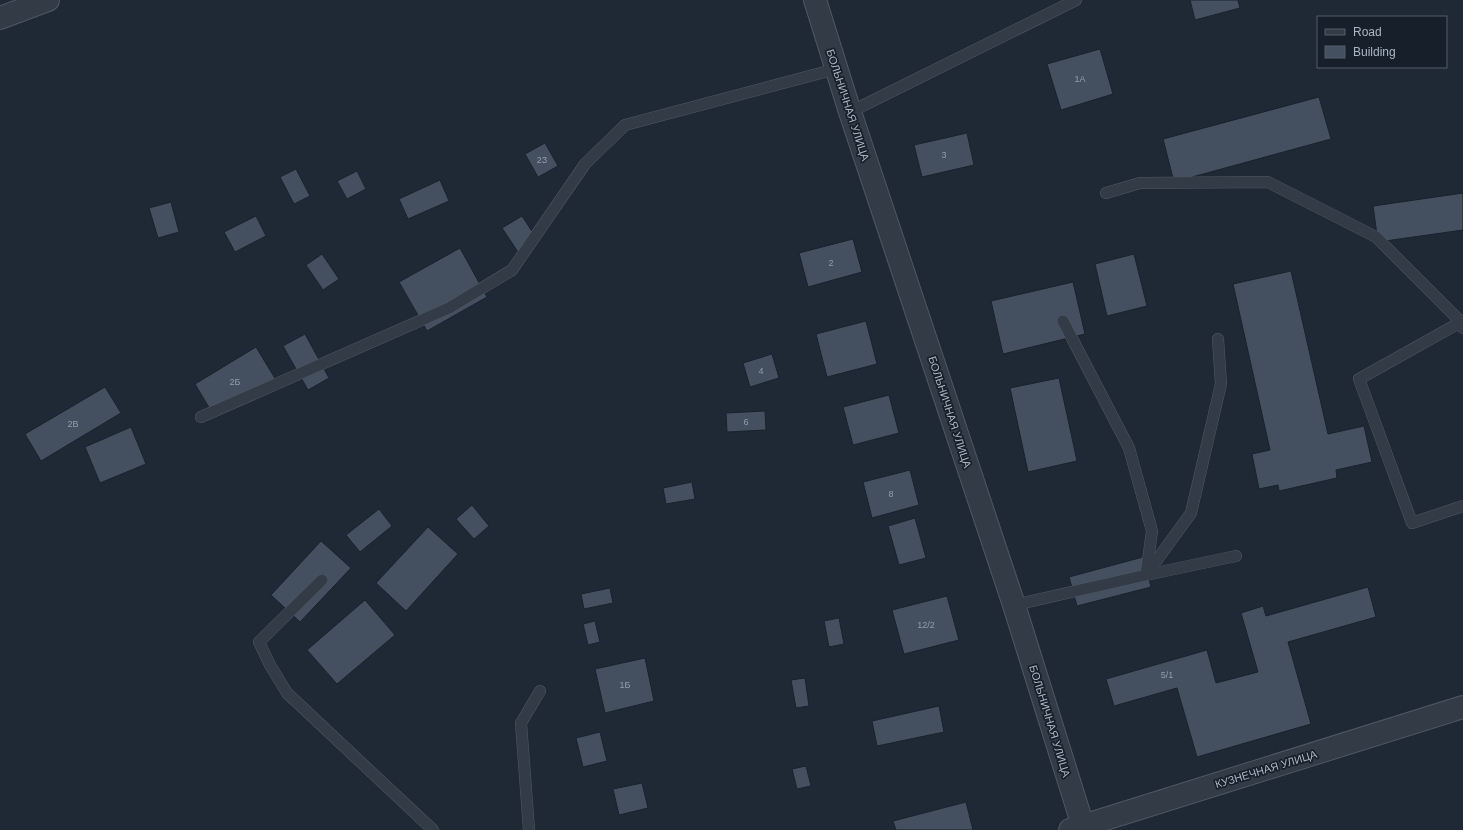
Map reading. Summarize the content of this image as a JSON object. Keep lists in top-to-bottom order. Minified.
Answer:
{"streets":{"street":["БОЛЬНИЧНАЯ УЛИЦА","КУЗНЕЧНАЯ УЛИЦА"]},"crossings":[["БОЛЬНИЧНАЯ УЛИЦА","КУЗНЕЧНАЯ УЛИЦА"]],"house_numbers":["1А","3","2З","2","4","2Б","6","2В","8","12/2","5/1","1Б"],"legend":["Road","Building"]}
